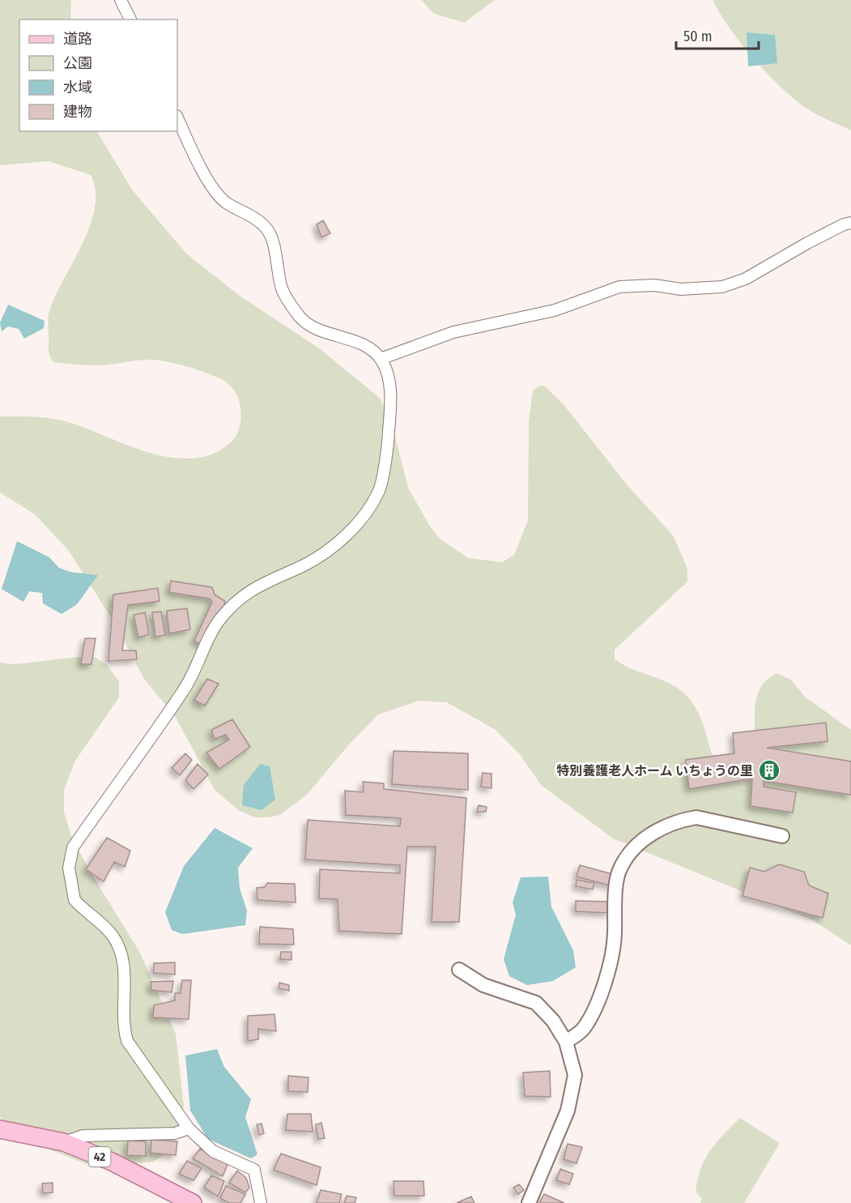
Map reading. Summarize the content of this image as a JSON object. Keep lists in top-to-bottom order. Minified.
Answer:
{"streets":{"main road":["42"]},"places":{"building":["特別養護老人ホーム いちょうの里"]},"legend":["道路","公園","水域","建物"],"scale_bar":"50 m"}
